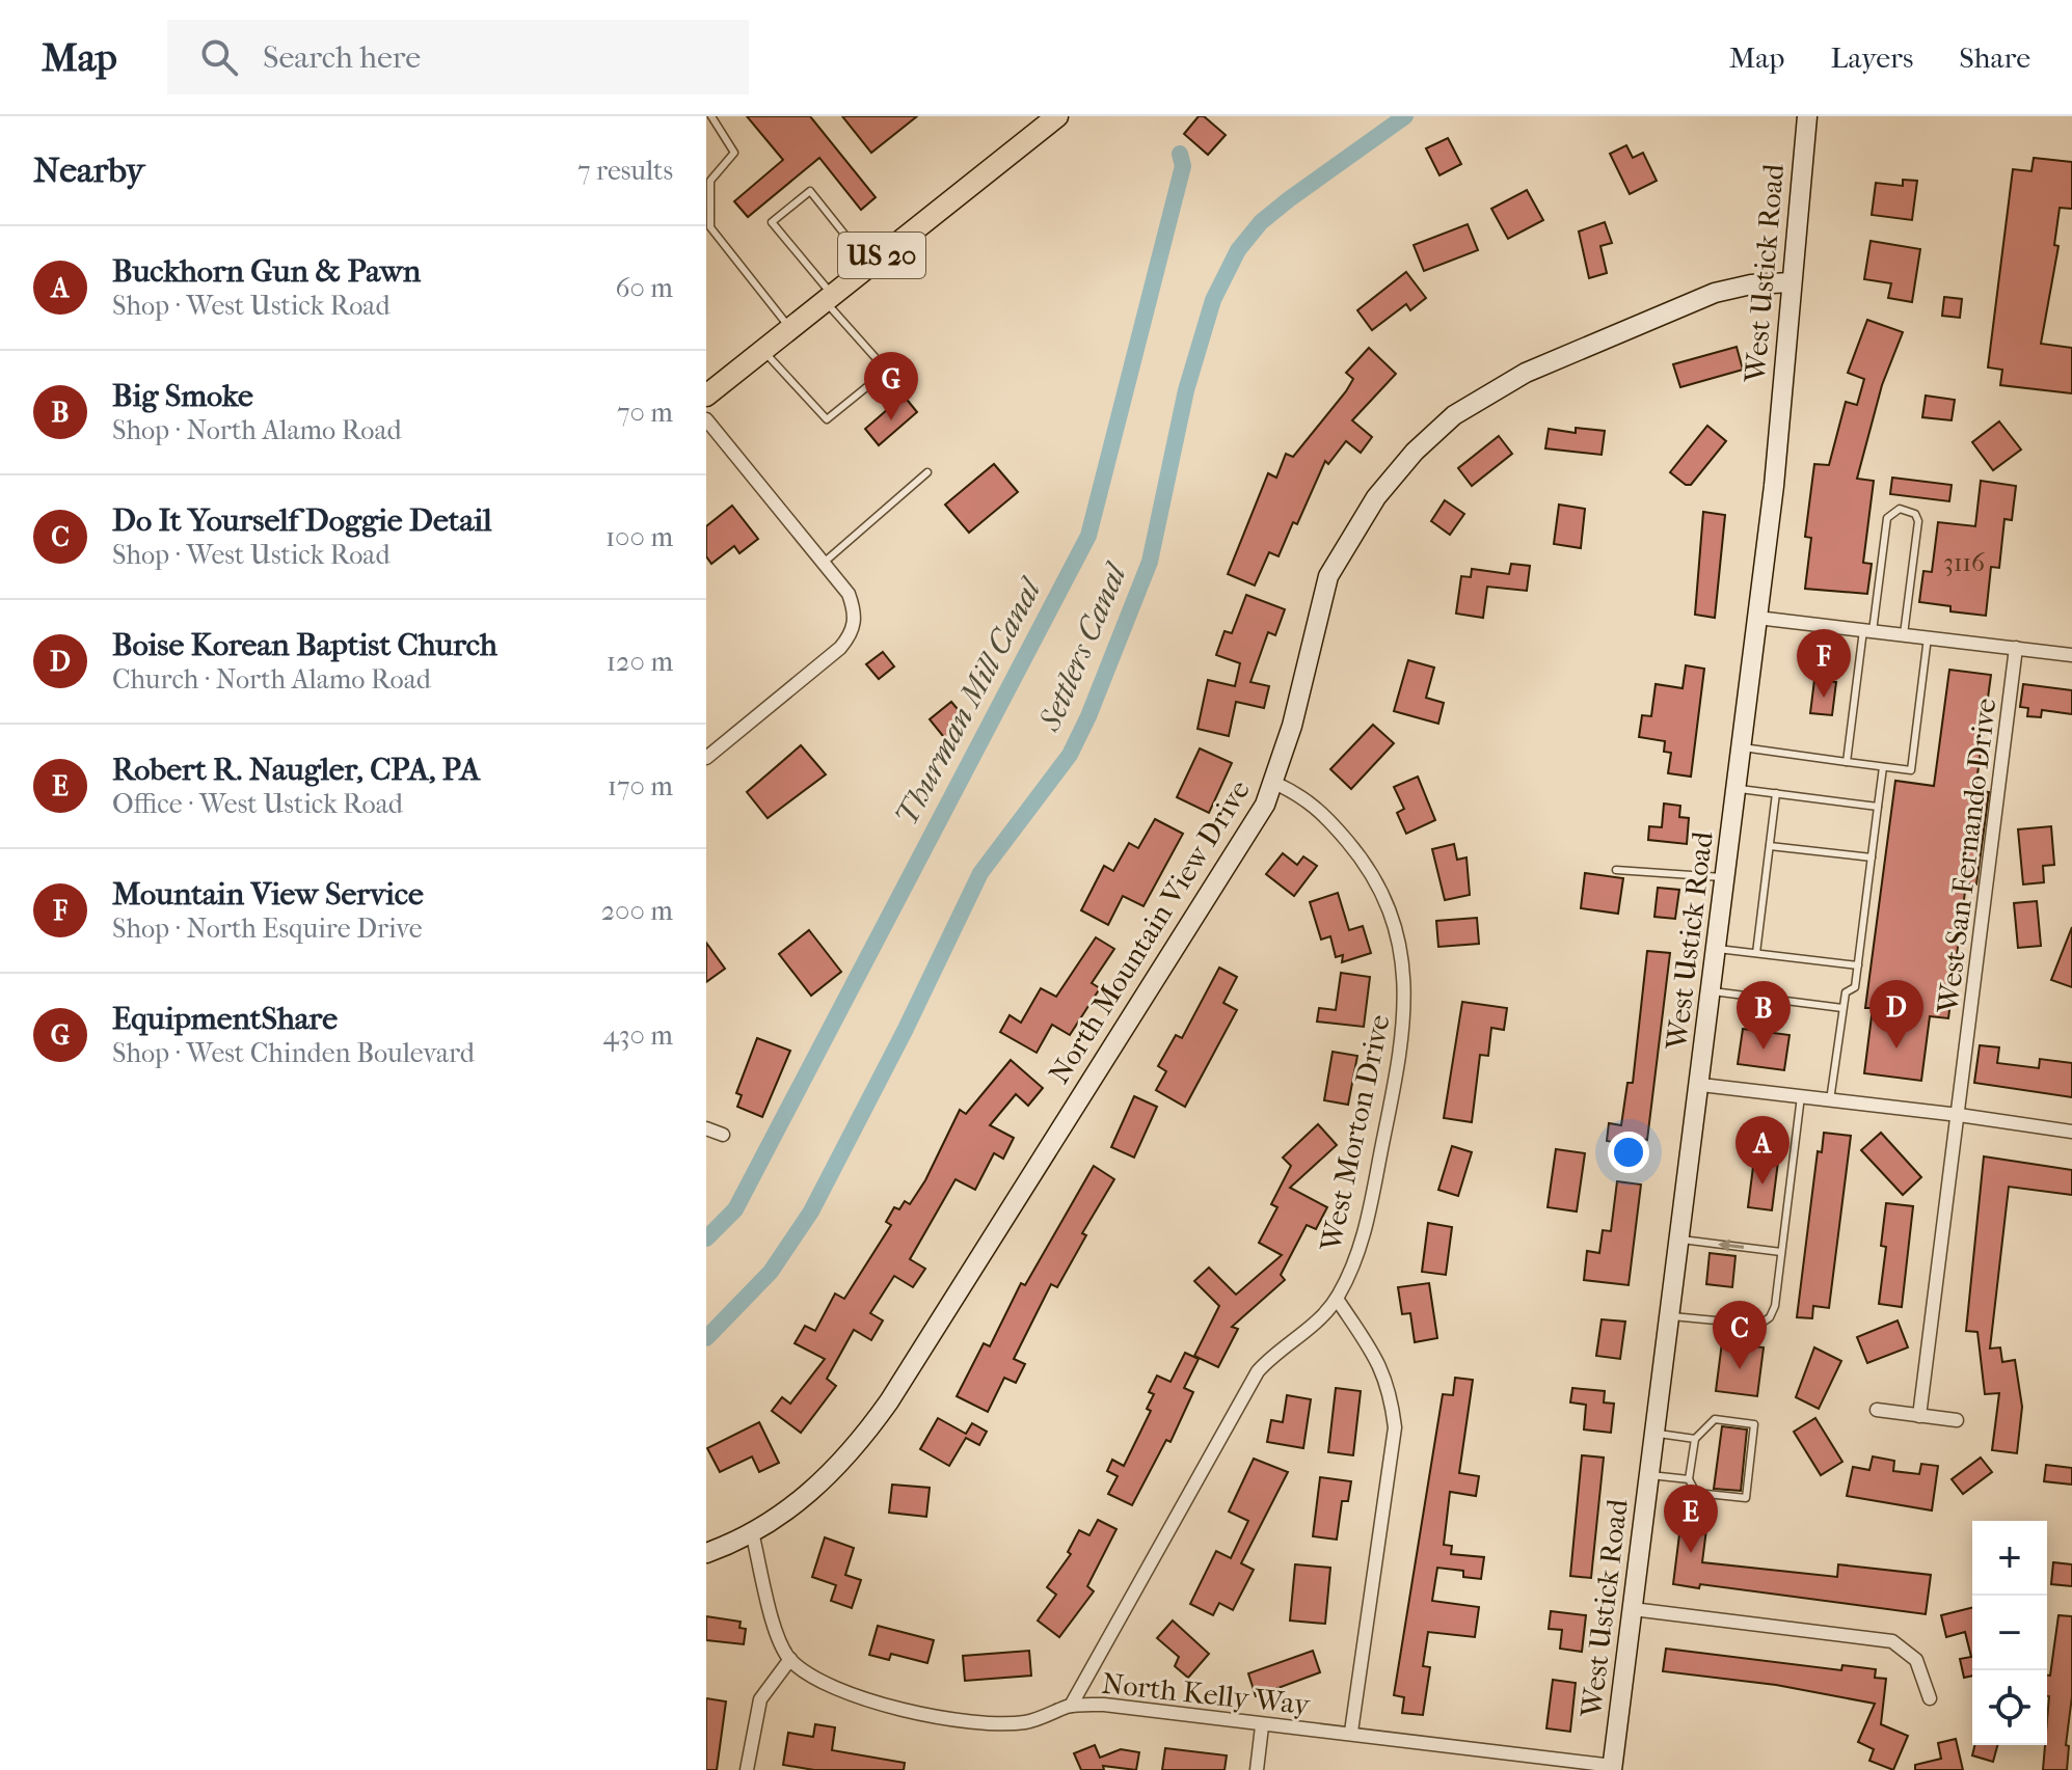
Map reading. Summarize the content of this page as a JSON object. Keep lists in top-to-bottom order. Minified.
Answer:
{"streets":{"main road":["US 20"],"street":["West Ustick Road","West San Fernando Drive","North Mountain View Drive","West Morton Drive","North Kelly Way"]},"crossings":[["West Ustick Road","North Mountain View Drive"],["West Ustick Road","North Kelly Way"],["North Mountain View Drive","West Morton Drive"],["West Morton Drive","North Kelly Way"]],"water":["Settlers Canal","Thurman Mill Canal"],"house_numbers":["3116"],"page":{"header":"Map","search":"Search here","nav":["Map","Layers","Share"],"heading":["Nearby","7 results"],"list":[{"mark":"A","name":"Buckhorn Gun & Pawn","note":"Shop · West Ustick Road","value":"60 m"},{"mark":"B","name":"Big Smoke","note":"Shop · North Alamo Road","value":"70 m"},{"mark":"C","name":"Do It Yourself Doggie Detail","note":"Shop · West Ustick Road","value":"100 m"},{"mark":"D","name":"Boise Korean Baptist Church","note":"Church · North Alamo Road","value":"120 m"},{"mark":"E","name":"Robert R. Naugler, CPA, PA","note":"Office · West Ustick Road","value":"170 m"},{"mark":"F","name":"Mountain View Service","note":"Shop · North Esquire Drive","value":"200 m"},{"mark":"G","name":"EquipmentShare","note":"Shop · West Chinden Boulevard","value":"430 m"}],"pins":["G","F","D","B","A","C","E"],"map_buttons":["+","−"]}}
